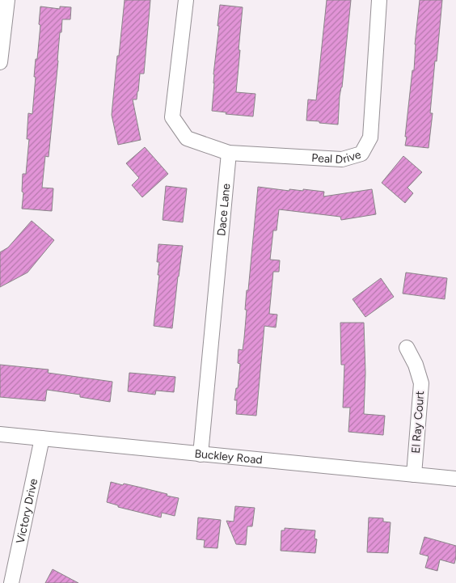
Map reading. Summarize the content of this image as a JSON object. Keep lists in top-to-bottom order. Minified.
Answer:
{"streets":{"street":["Peal Drive","Dace Lane","El Ray Court","Buckley Road","Victory Drive"]},"crossings":[["Peal Drive","Dace Lane"],["Dace Lane","Buckley Road"],["El Ray Court","Buckley Road"],["Buckley Road","Victory Drive"]]}
